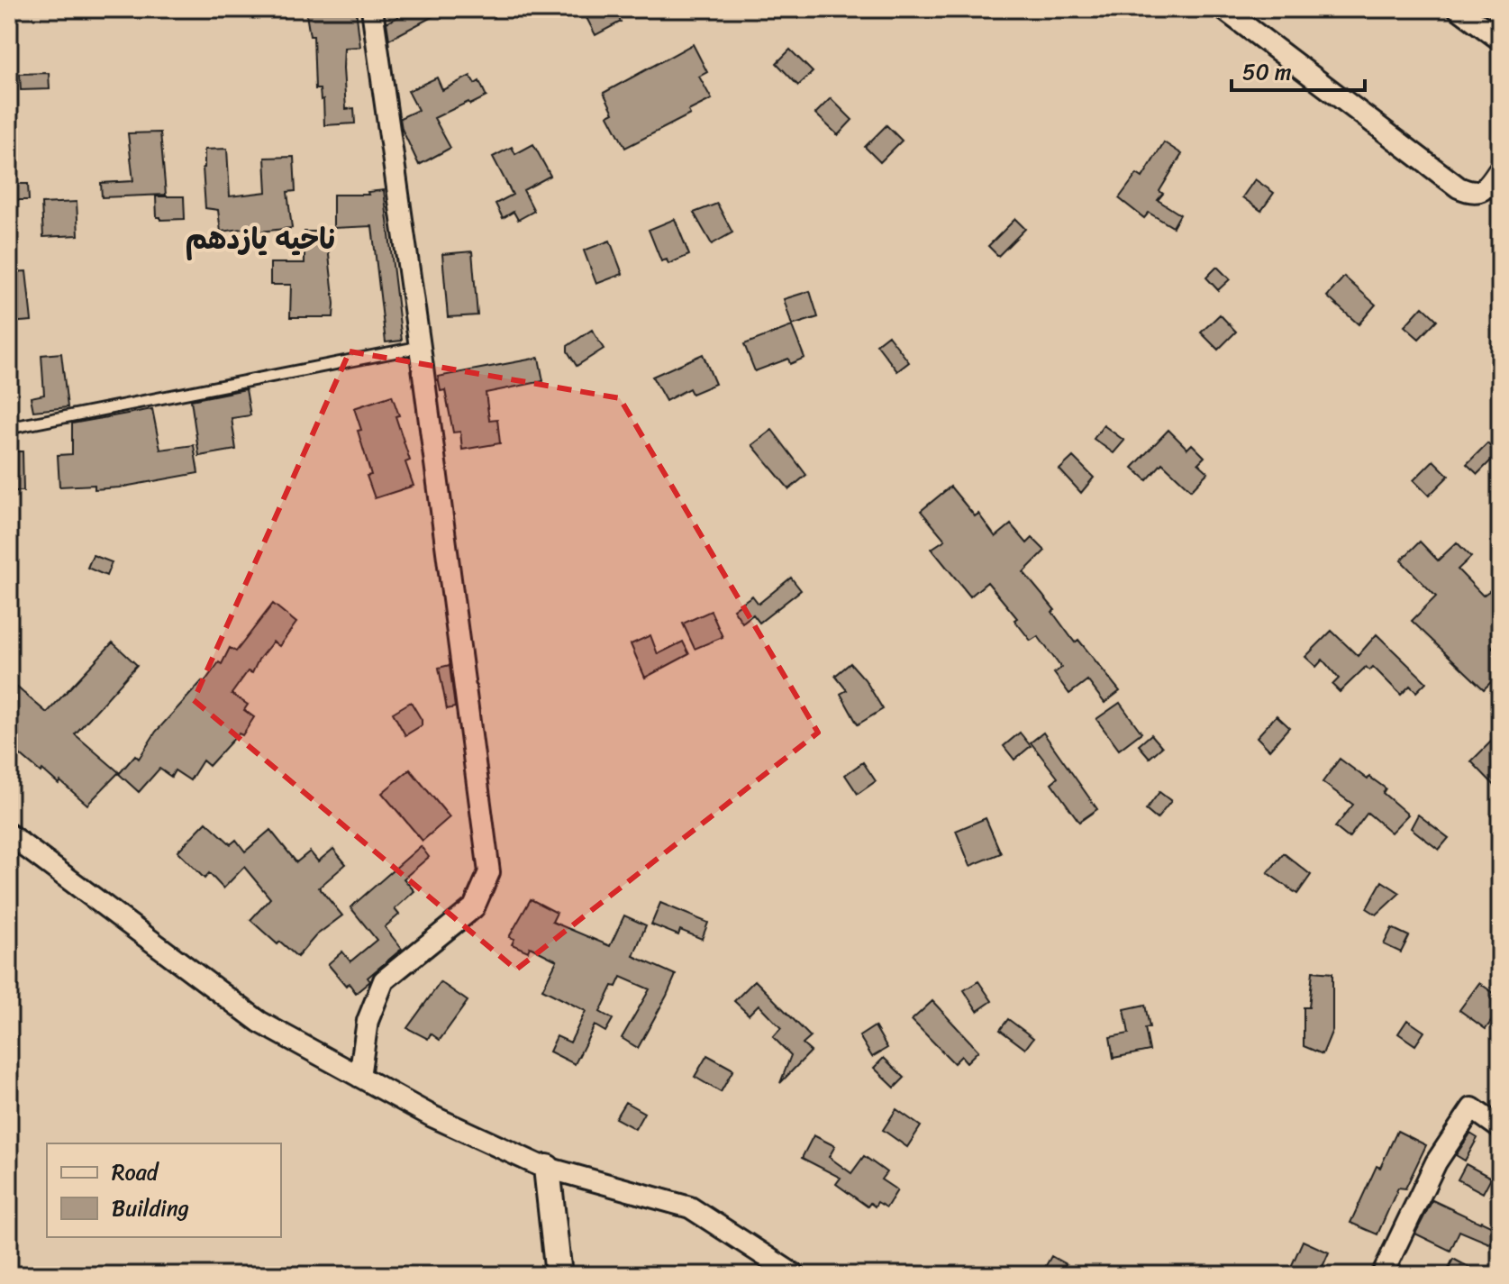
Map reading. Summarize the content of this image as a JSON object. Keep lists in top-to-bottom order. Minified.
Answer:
{"districts":["ناحیه یازدهم"],"legend":["Road","Building"],"scale_bar":"50 m"}
